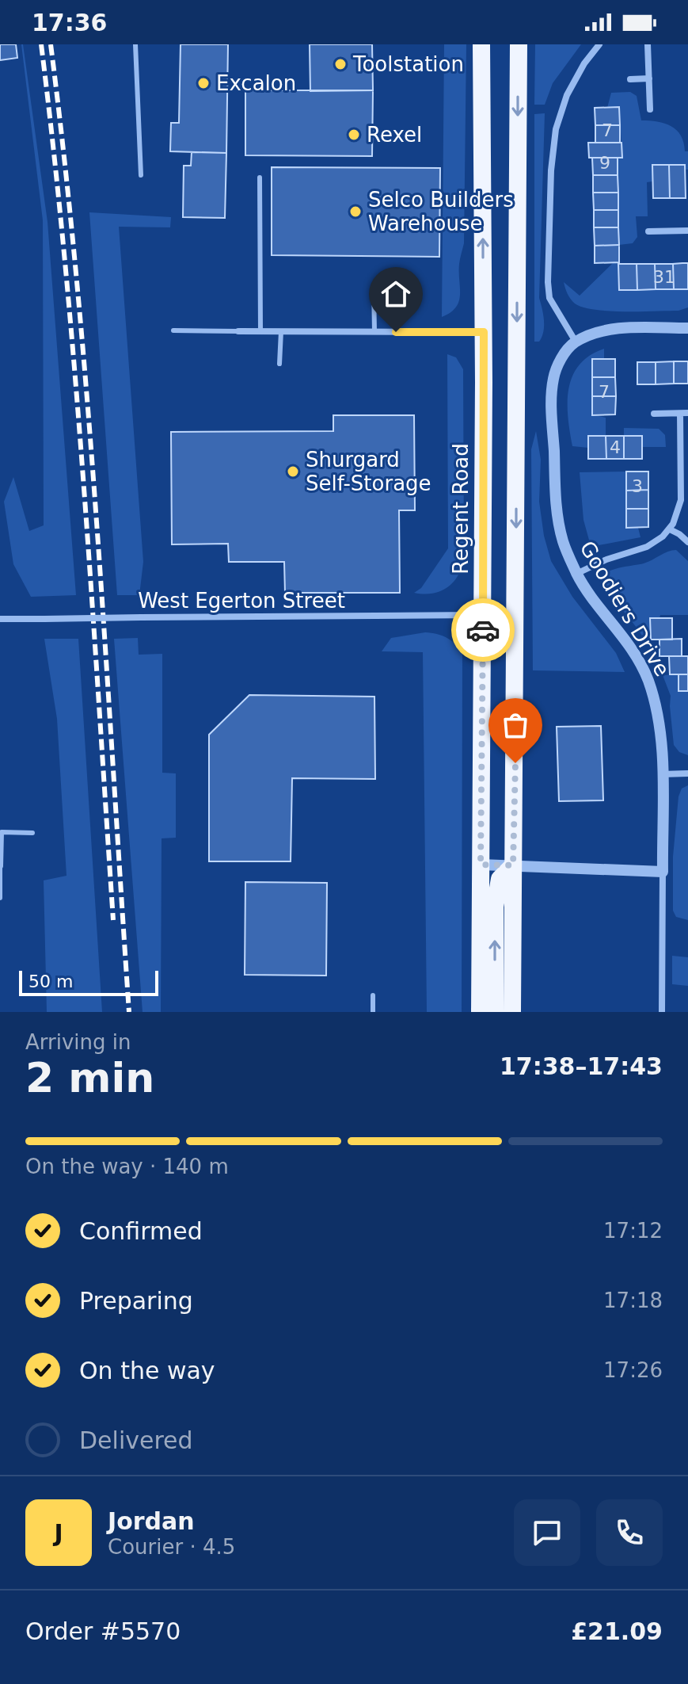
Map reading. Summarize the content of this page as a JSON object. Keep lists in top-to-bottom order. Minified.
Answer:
{"streets":{"highway":["Regent Road"],"street":["West Egerton Street","Goodiers Drive"]},"crossings":[["Regent Road","West Egerton Street"]],"places":["Toolstation","Excalon","Rexel","Selco Builders Warehouse","Shurgard Self-Storage"],"house_numbers":["7","9","31","7","4","3"],"scale_bar":"50 m","page":{"status":"17:36","scale":"50 m","heading":["2 min","Arriving in","17:38–17:43"],"panel":["Jordan","Courier · 4.5","Order #5570","£21.09"],"bar":"On the way · 140 m","list":[["Confirmed","17:12"],["Preparing","17:18"],["On the way","17:26"],"Delivered"],"round":"J"}}
